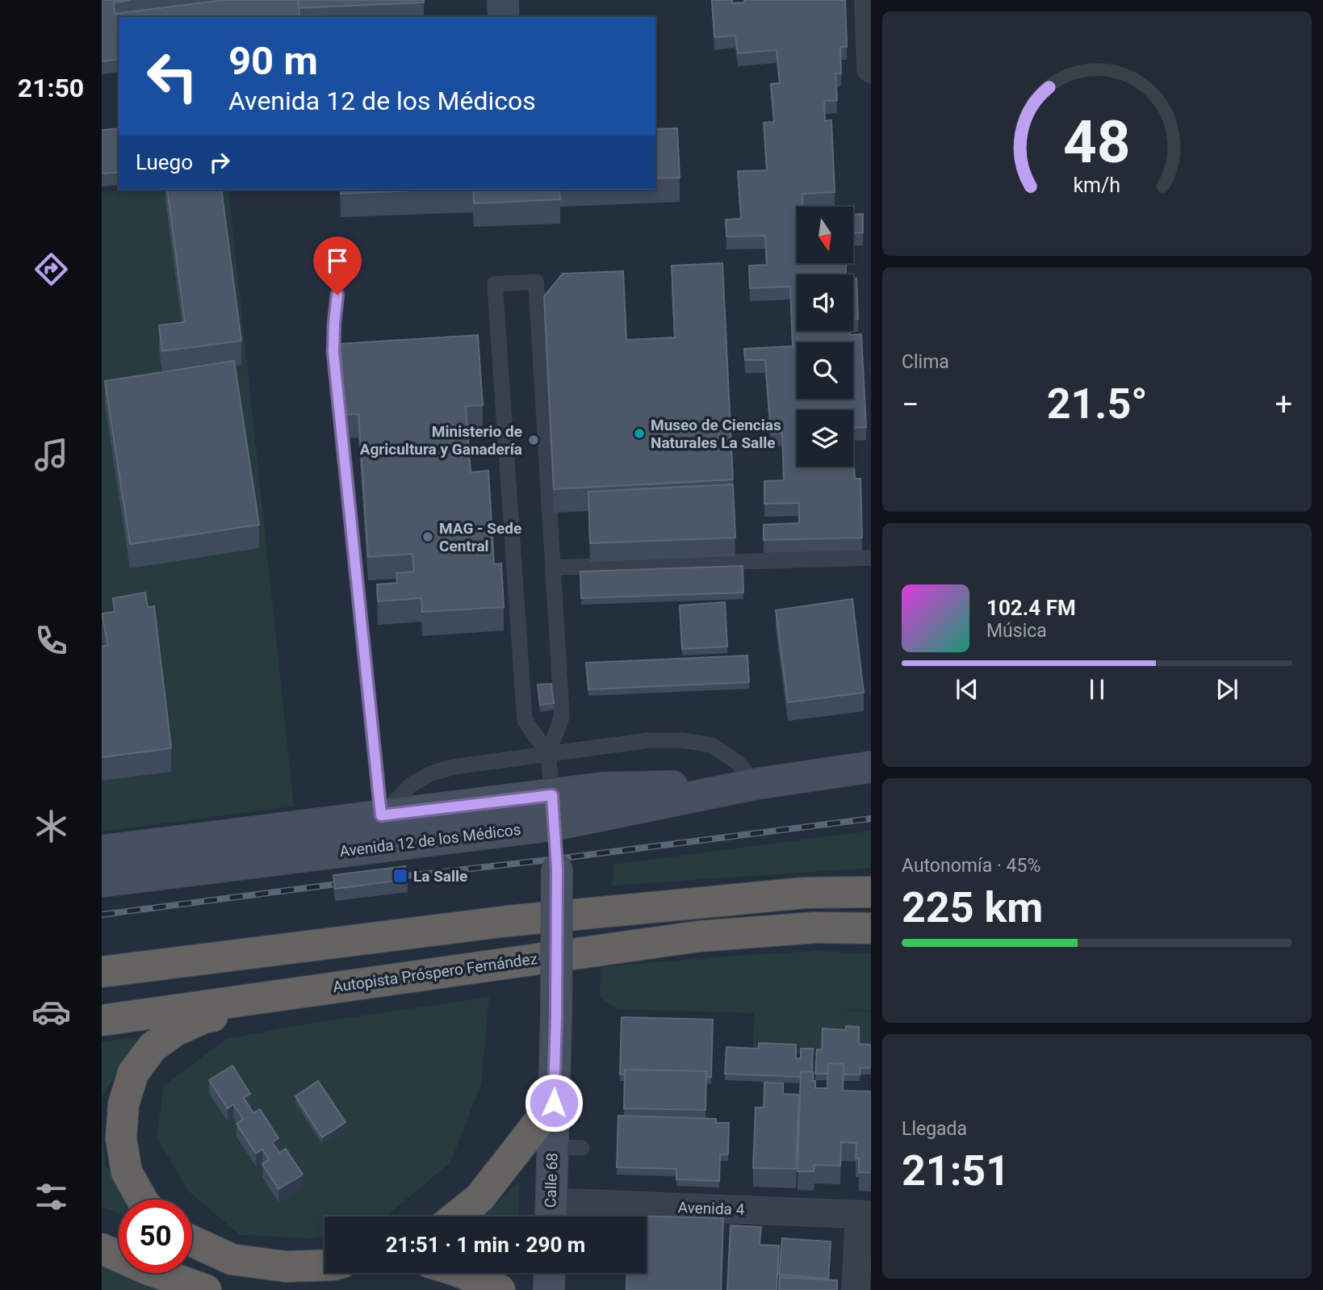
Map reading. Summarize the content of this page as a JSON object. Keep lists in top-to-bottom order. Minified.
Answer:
{"streets":{"highway":["Autopista Próspero Fernández"],"main road":["Avenida 12 de los Médicos","Calle 68"],"street":["Avenida 4"]},"crossings":[["Avenida 12 de los Médicos","Calle 68"],["Calle 68","Avenida 4"]],"places":{"other":["Museo de Ciencias Naturales La Salle","Ministerio de Agricultura y Ganadería","MAG - Sede Central"],"transit":["La Salle"]},"north":"bottom","page":{"tabs":"21:50","turn":["90 m","Avenida 12 de los Médicos"],"then":"Luego","tile":["Clima",["Autonomía · 45%","225 km"],["Llegada","21:51"]],"heat":["−","21.5°","+"],"song":["102.4 FM","Música"],"limit":"50","trip":"21:51 · 1 min · 290 m","gauge":["48","km/h"]}}
